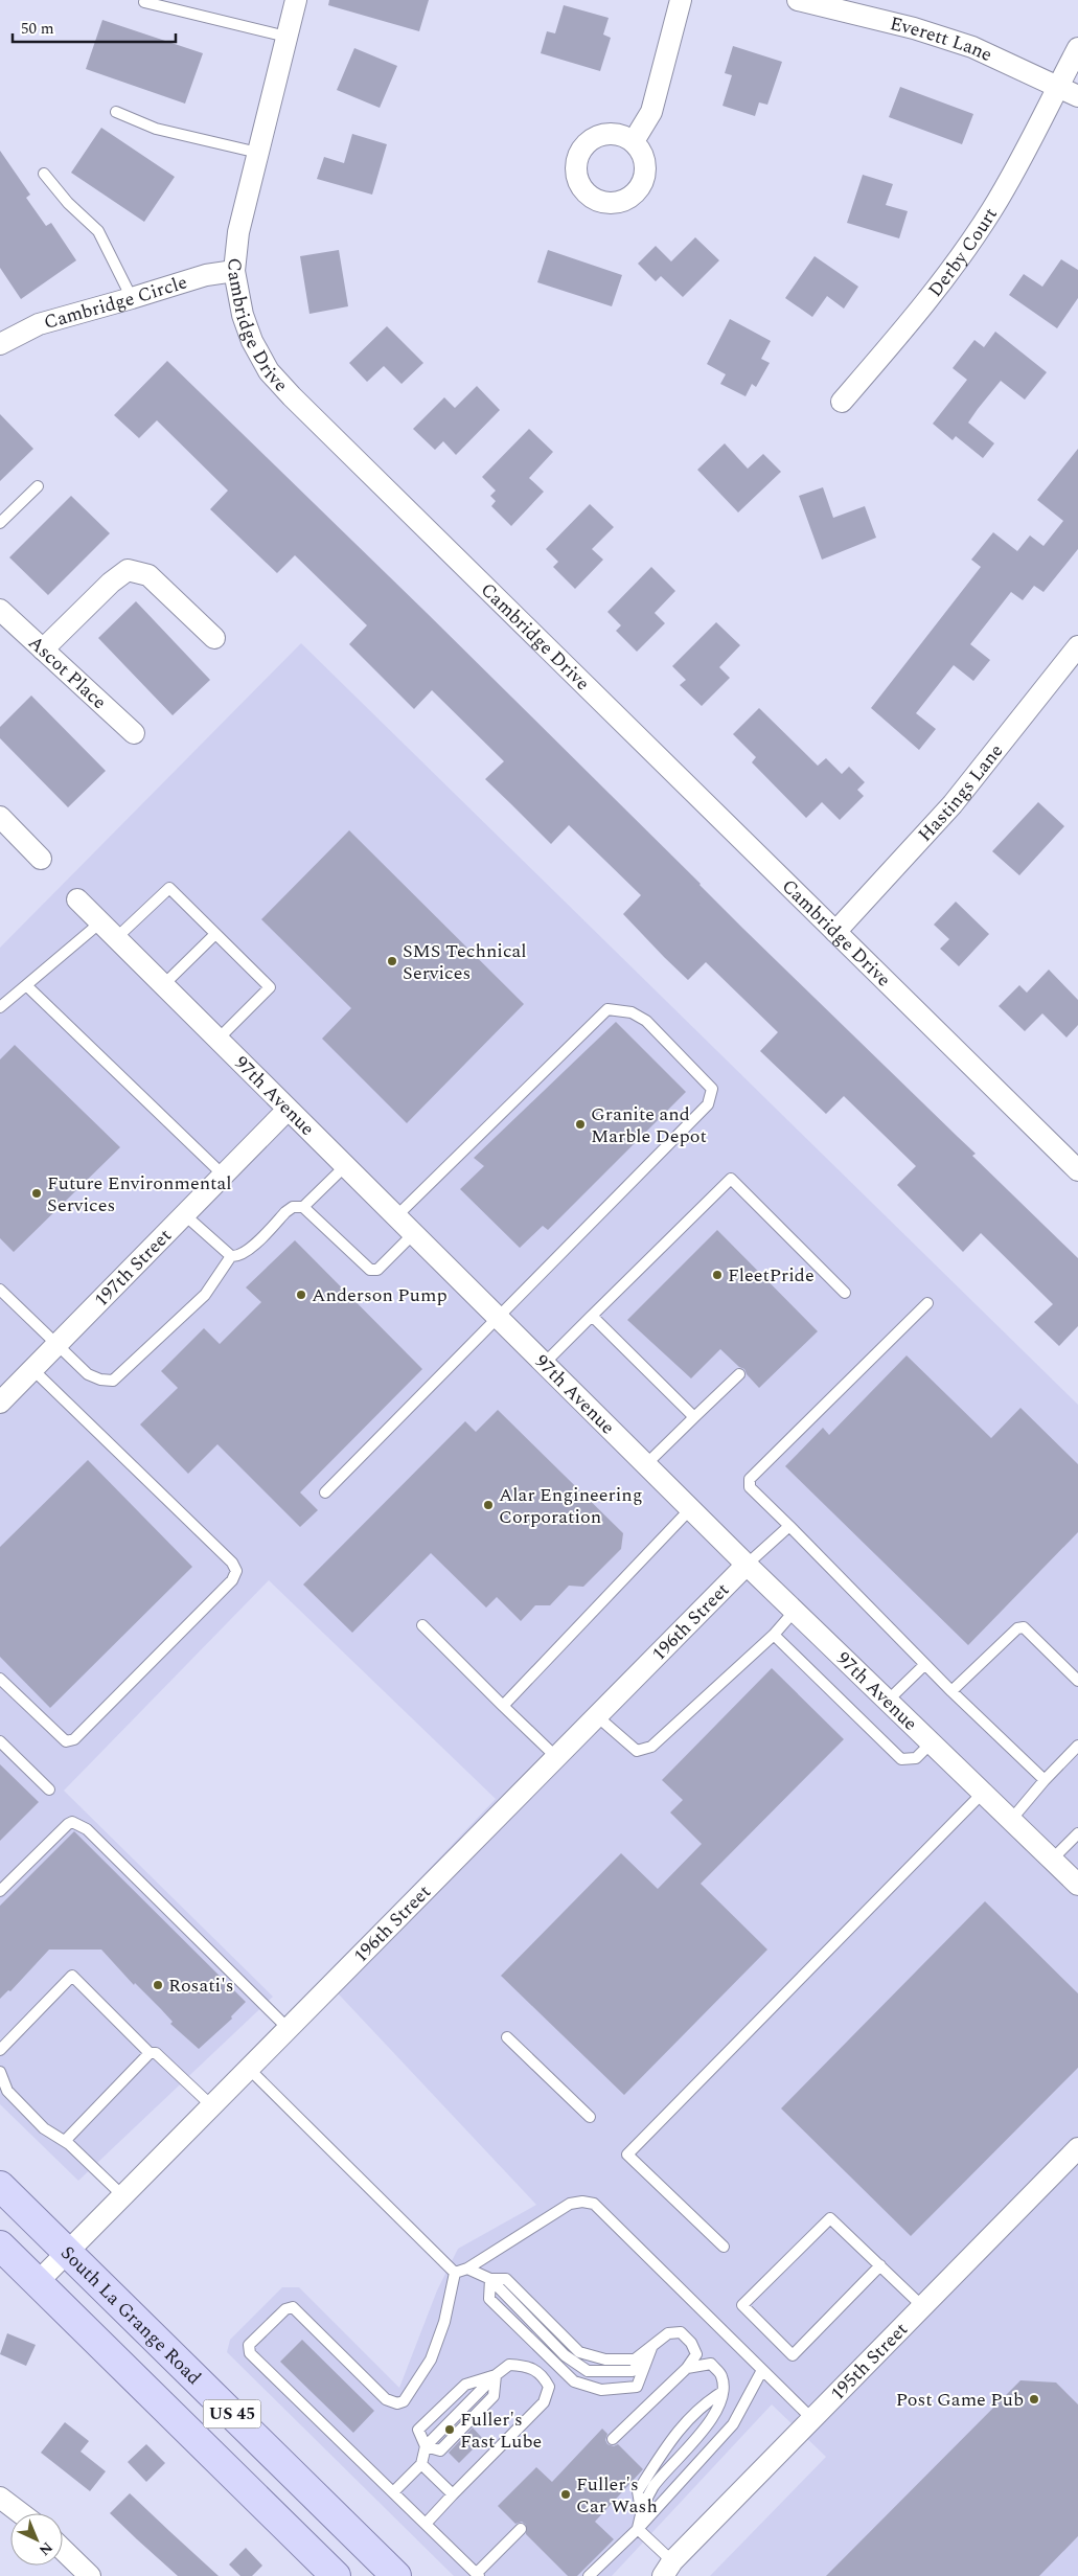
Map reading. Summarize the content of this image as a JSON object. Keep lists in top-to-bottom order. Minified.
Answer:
{"streets":{"main road":["South La Grange Road","US 45"],"street":["Everett Lane","Derby Court","Cambridge Circle","Cambridge Drive","Ascot Place","Hastings Lane","97th Avenue","197th Street","196th Street","195th Street"]},"crossings":[["Everett Lane","Derby Court"],["Cambridge Circle","Cambridge Drive"],["Cambridge Drive","Hastings Lane"],["97th Avenue","197th Street"],["97th Avenue","196th Street"],["196th Street","South La Grange Road"],["196th Street","US 45"]],"places":["SMS Technical Services","Granite and Marble Depot","Future Environmental Services","FleetPride","Anderson Pump","Alar Engineering Corporation","Rosati's","Post Game Pub","Fuller's Fast Lube","Fuller's Car Wash"],"scale_bar":"50 m","north":"bottom right"}
